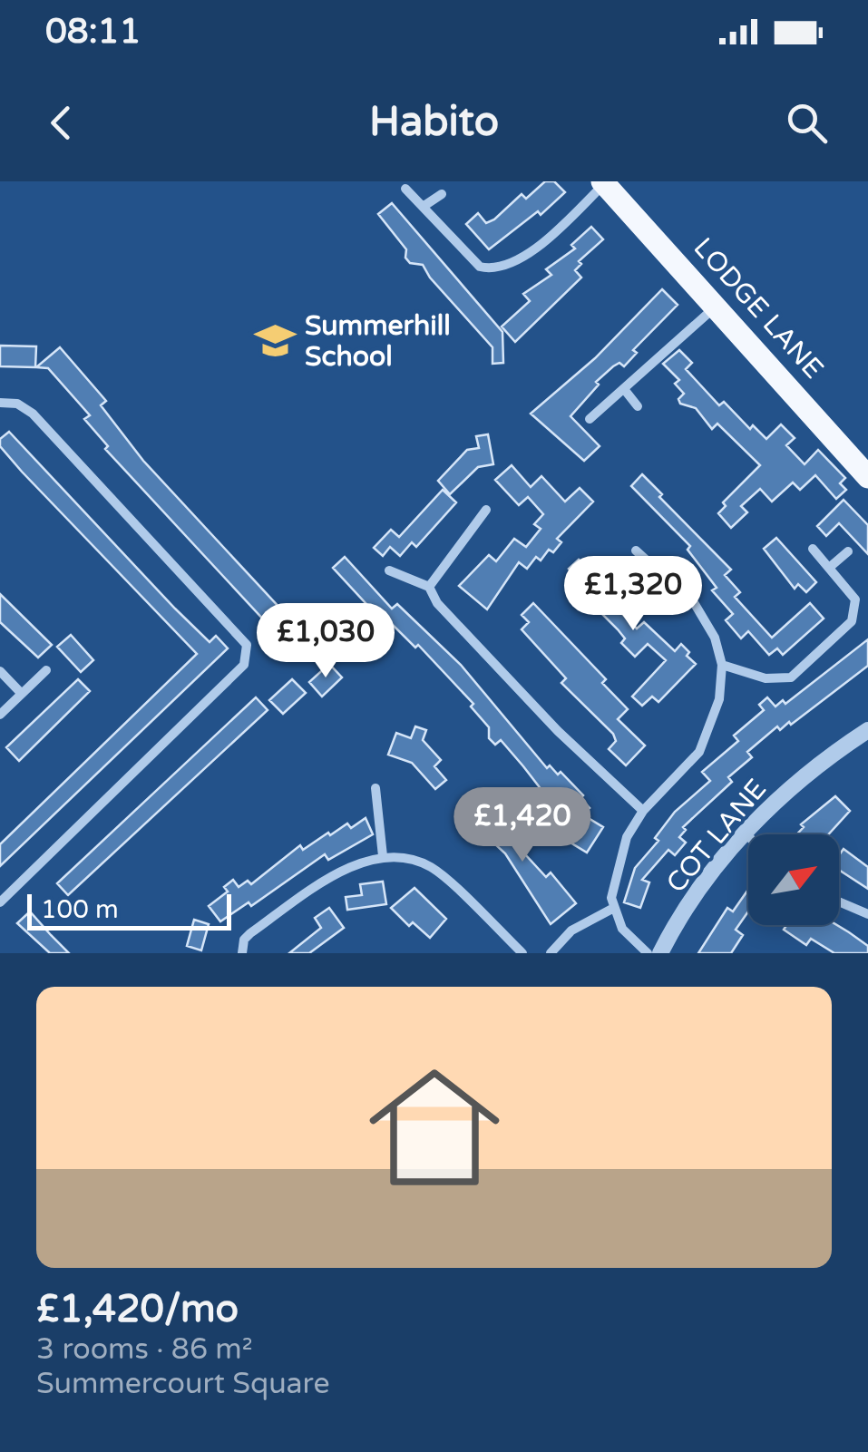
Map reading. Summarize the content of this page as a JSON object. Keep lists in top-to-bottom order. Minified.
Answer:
{"streets":{"main road":["LODGE LANE"],"street":["COT LANE"]},"places":{"school or university":["Summerhill School"]},"scale_bar":"100 m","north":"top right","page":{"status":"08:11","header":"Habito","price":["£1,320","£1,030","£1,420"],"scale":"100 m","list":[{"name":"£1,420/mo","note":"3 rooms · 86 m² · Summercourt Square"}]}}
